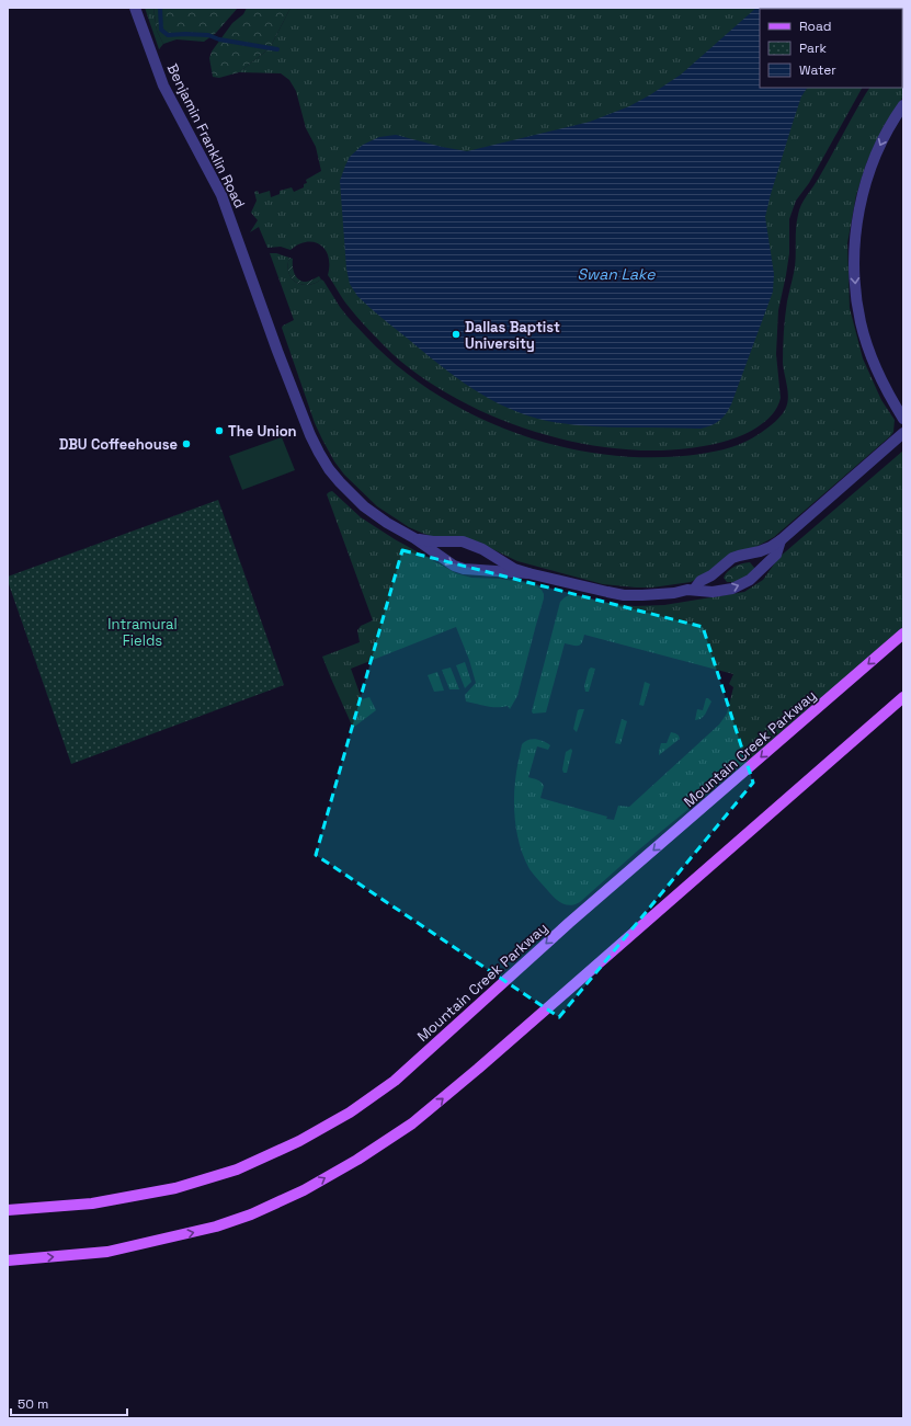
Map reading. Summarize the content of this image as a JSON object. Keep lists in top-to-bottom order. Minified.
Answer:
{"streets":{"main road":["Mountain Creek Parkway"],"street":["Benjamin Franklin Road"]},"water":["Swan Lake"],"parks":["Intramural Fields"],"places":["Dallas Baptist University","The Union","DBU Coffeehouse"],"legend":["Road","Park","Water"],"scale_bar":"50 m"}
